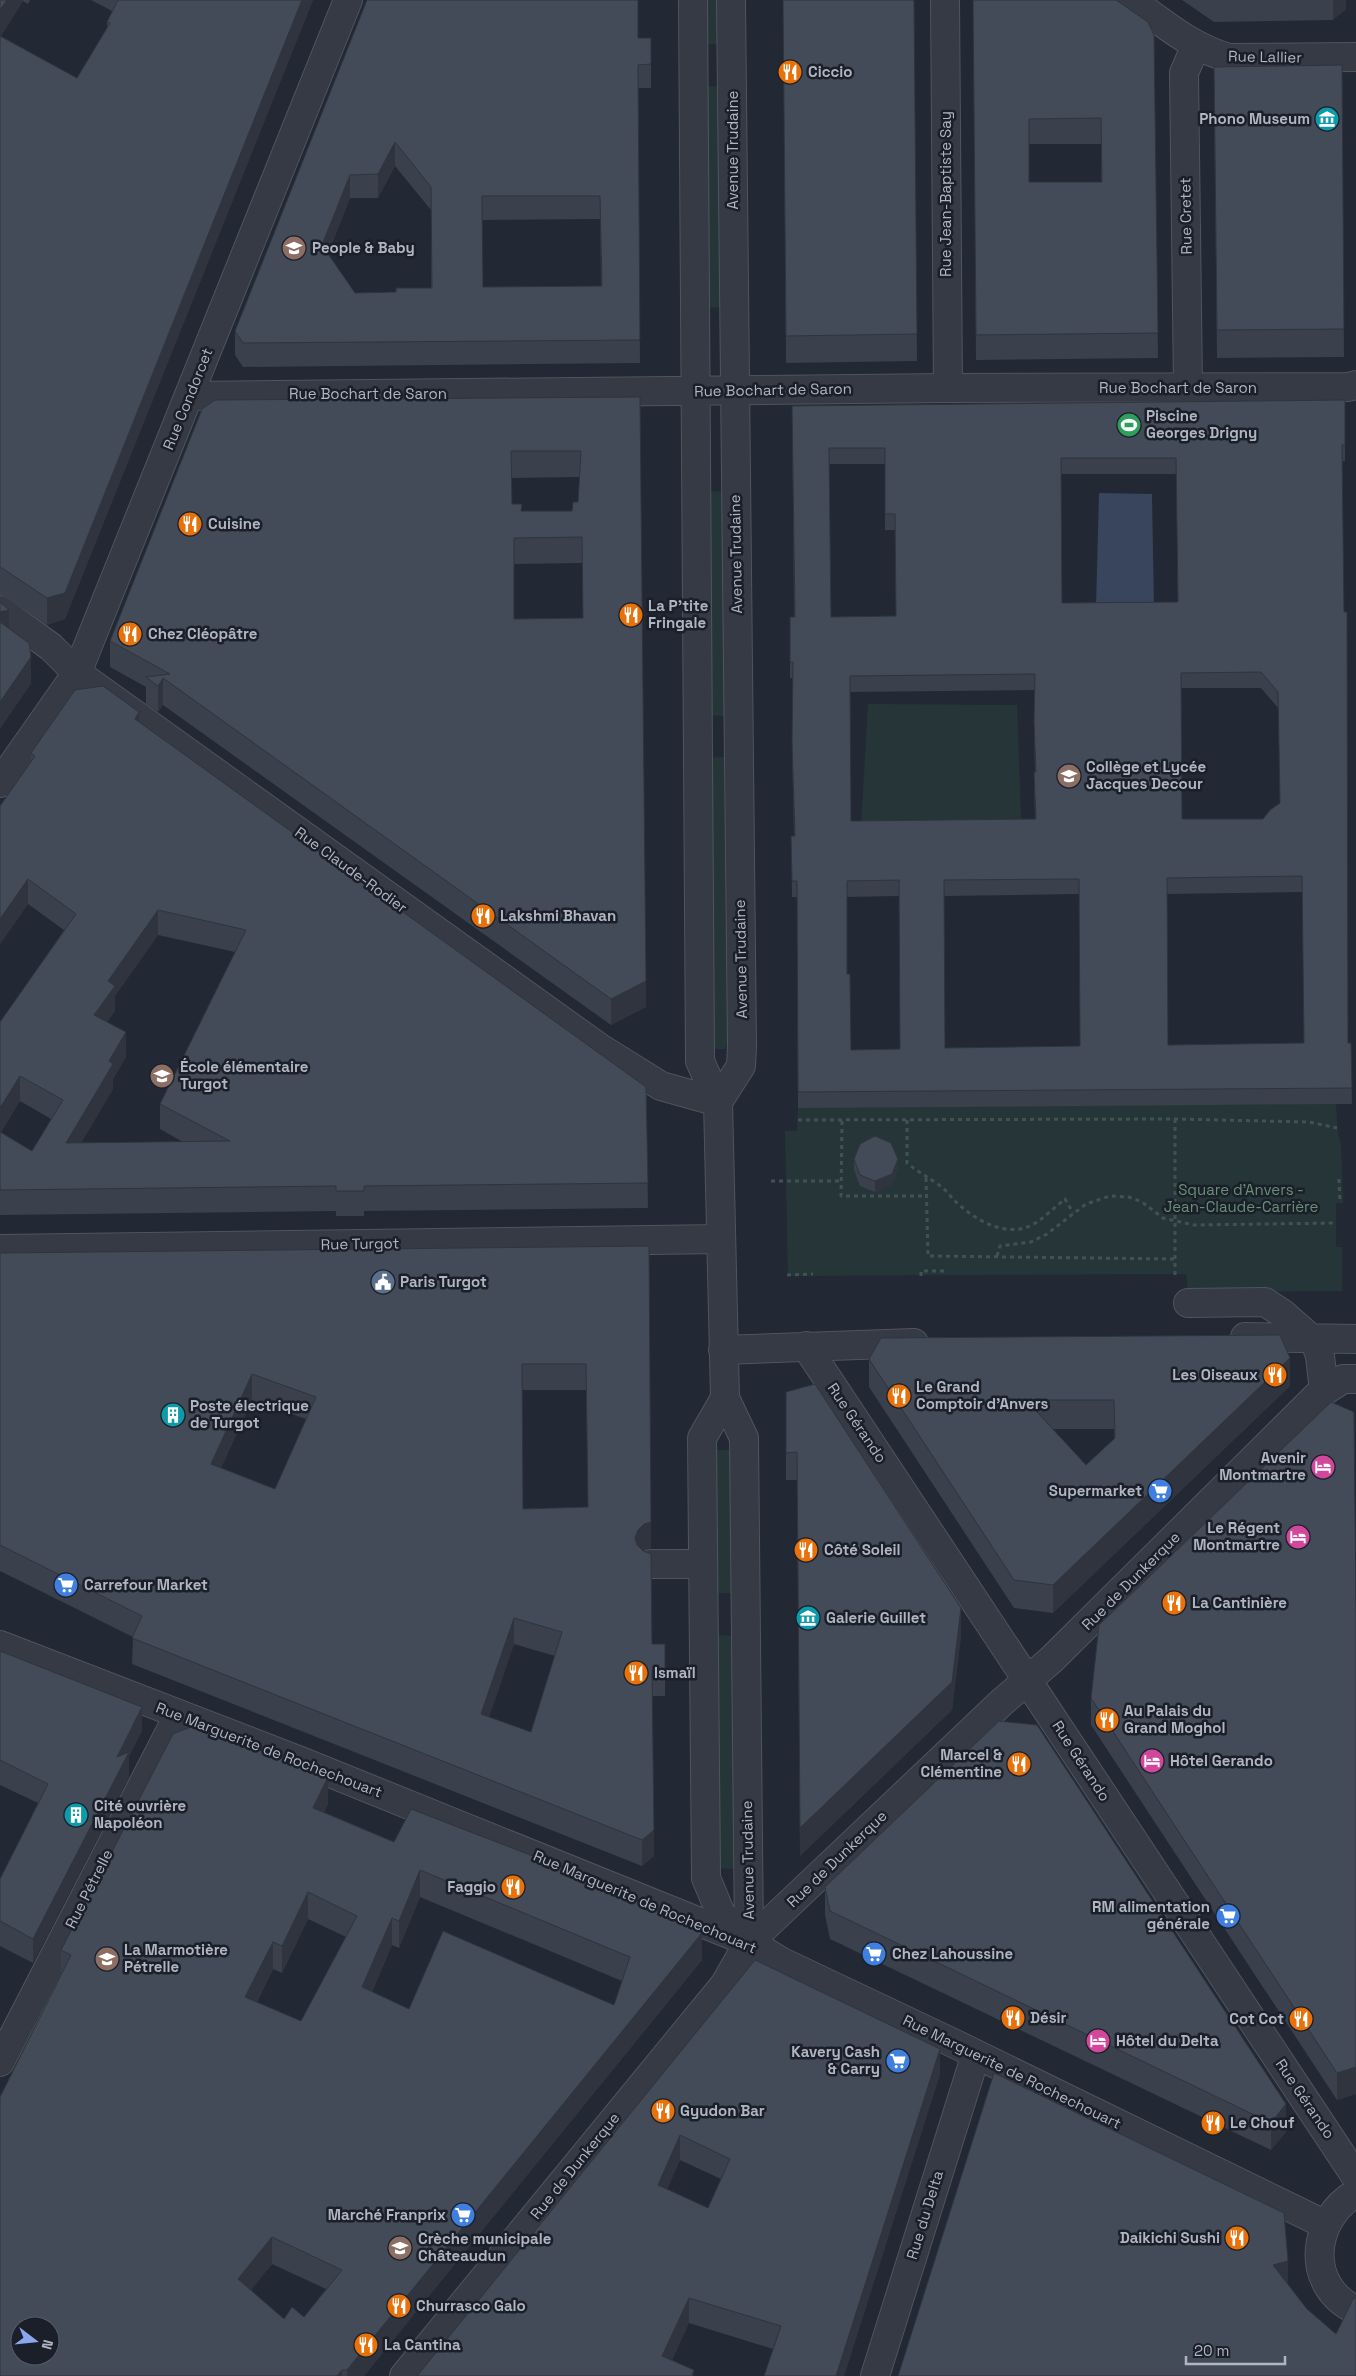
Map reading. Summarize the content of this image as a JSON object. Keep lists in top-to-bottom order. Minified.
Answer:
{"streets":{"street":["Rue Lallier","Avenue Trudaine","Rue Jean-Baptiste Say","Rue Cretet","Rue Bochart de Saron","Rue Condorcet","Rue Claude-Rodier","Rue Turgot","Rue Gérando","Rue de Dunkerque","Rue Marguerite de Rochechouart","Rue Pétrelle","Rue du Delta"]},"crossings":[["Rue Lallier","Rue Cretet"],["Avenue Trudaine","Rue Bochart de Saron"],["Avenue Trudaine","Rue Claude-Rodier"],["Avenue Trudaine","Rue Turgot"],["Avenue Trudaine","Rue de Dunkerque"],["Avenue Trudaine","Rue Marguerite de Rochechouart"],["Rue Jean-Baptiste Say","Rue Bochart de Saron"],["Rue Cretet","Rue Bochart de Saron"],["Rue Bochart de Saron","Rue Condorcet"],["Rue Condorcet","Rue Claude-Rodier"],["Rue Gérando","Rue de Dunkerque"],["Rue de Dunkerque","Rue Marguerite de Rochechouart"],["Rue Marguerite de Rochechouart","Rue Pétrelle"],["Rue Marguerite de Rochechouart","Rue du Delta"]],"parks":["Square d'Anvers - Jean-Claude-Carrière"],"places":{"restaurant":["Ciccio","Cuisine","La P'tite Fringale","Chez Cléopâtre","Lakshmi Bhavan","Les Oiseaux","Le Grand Comptoir d'Anvers","Côté Soleil","La Cantinière","Ismaïl","Au Palais du Grand Moghol","Marcel & Clémentine","Faggio","Désir","Cot Cot","Gyudon Bar","Le Chouf","Daikichi Sushi","Churrasco Galo","La Cantina"],"museum":["Phono Museum","Galerie Guillet"],"school or university":["People & Baby","Collège et Lycée Jacques Decour","École élémentaire Turgot","La Marmotière Pétrelle","Crèche municipale Châteaudun"],"sports":["Piscine Georges Drigny"],"public building":["Paris Turgot"],"building":["Poste électrique de Turgot","Cité ouvrière Napoléon"],"hotel":["Avenir Montmartre","Le Régent Montmartre","Hôtel Gerando","Hôtel du Delta"],"supermarket":["Supermarket","Carrefour Market","RM alimentation générale","Chez Lahoussine","Kavery Cash & Carry","Marché Franprix"]},"scale_bar":"20 m","north":"right"}
